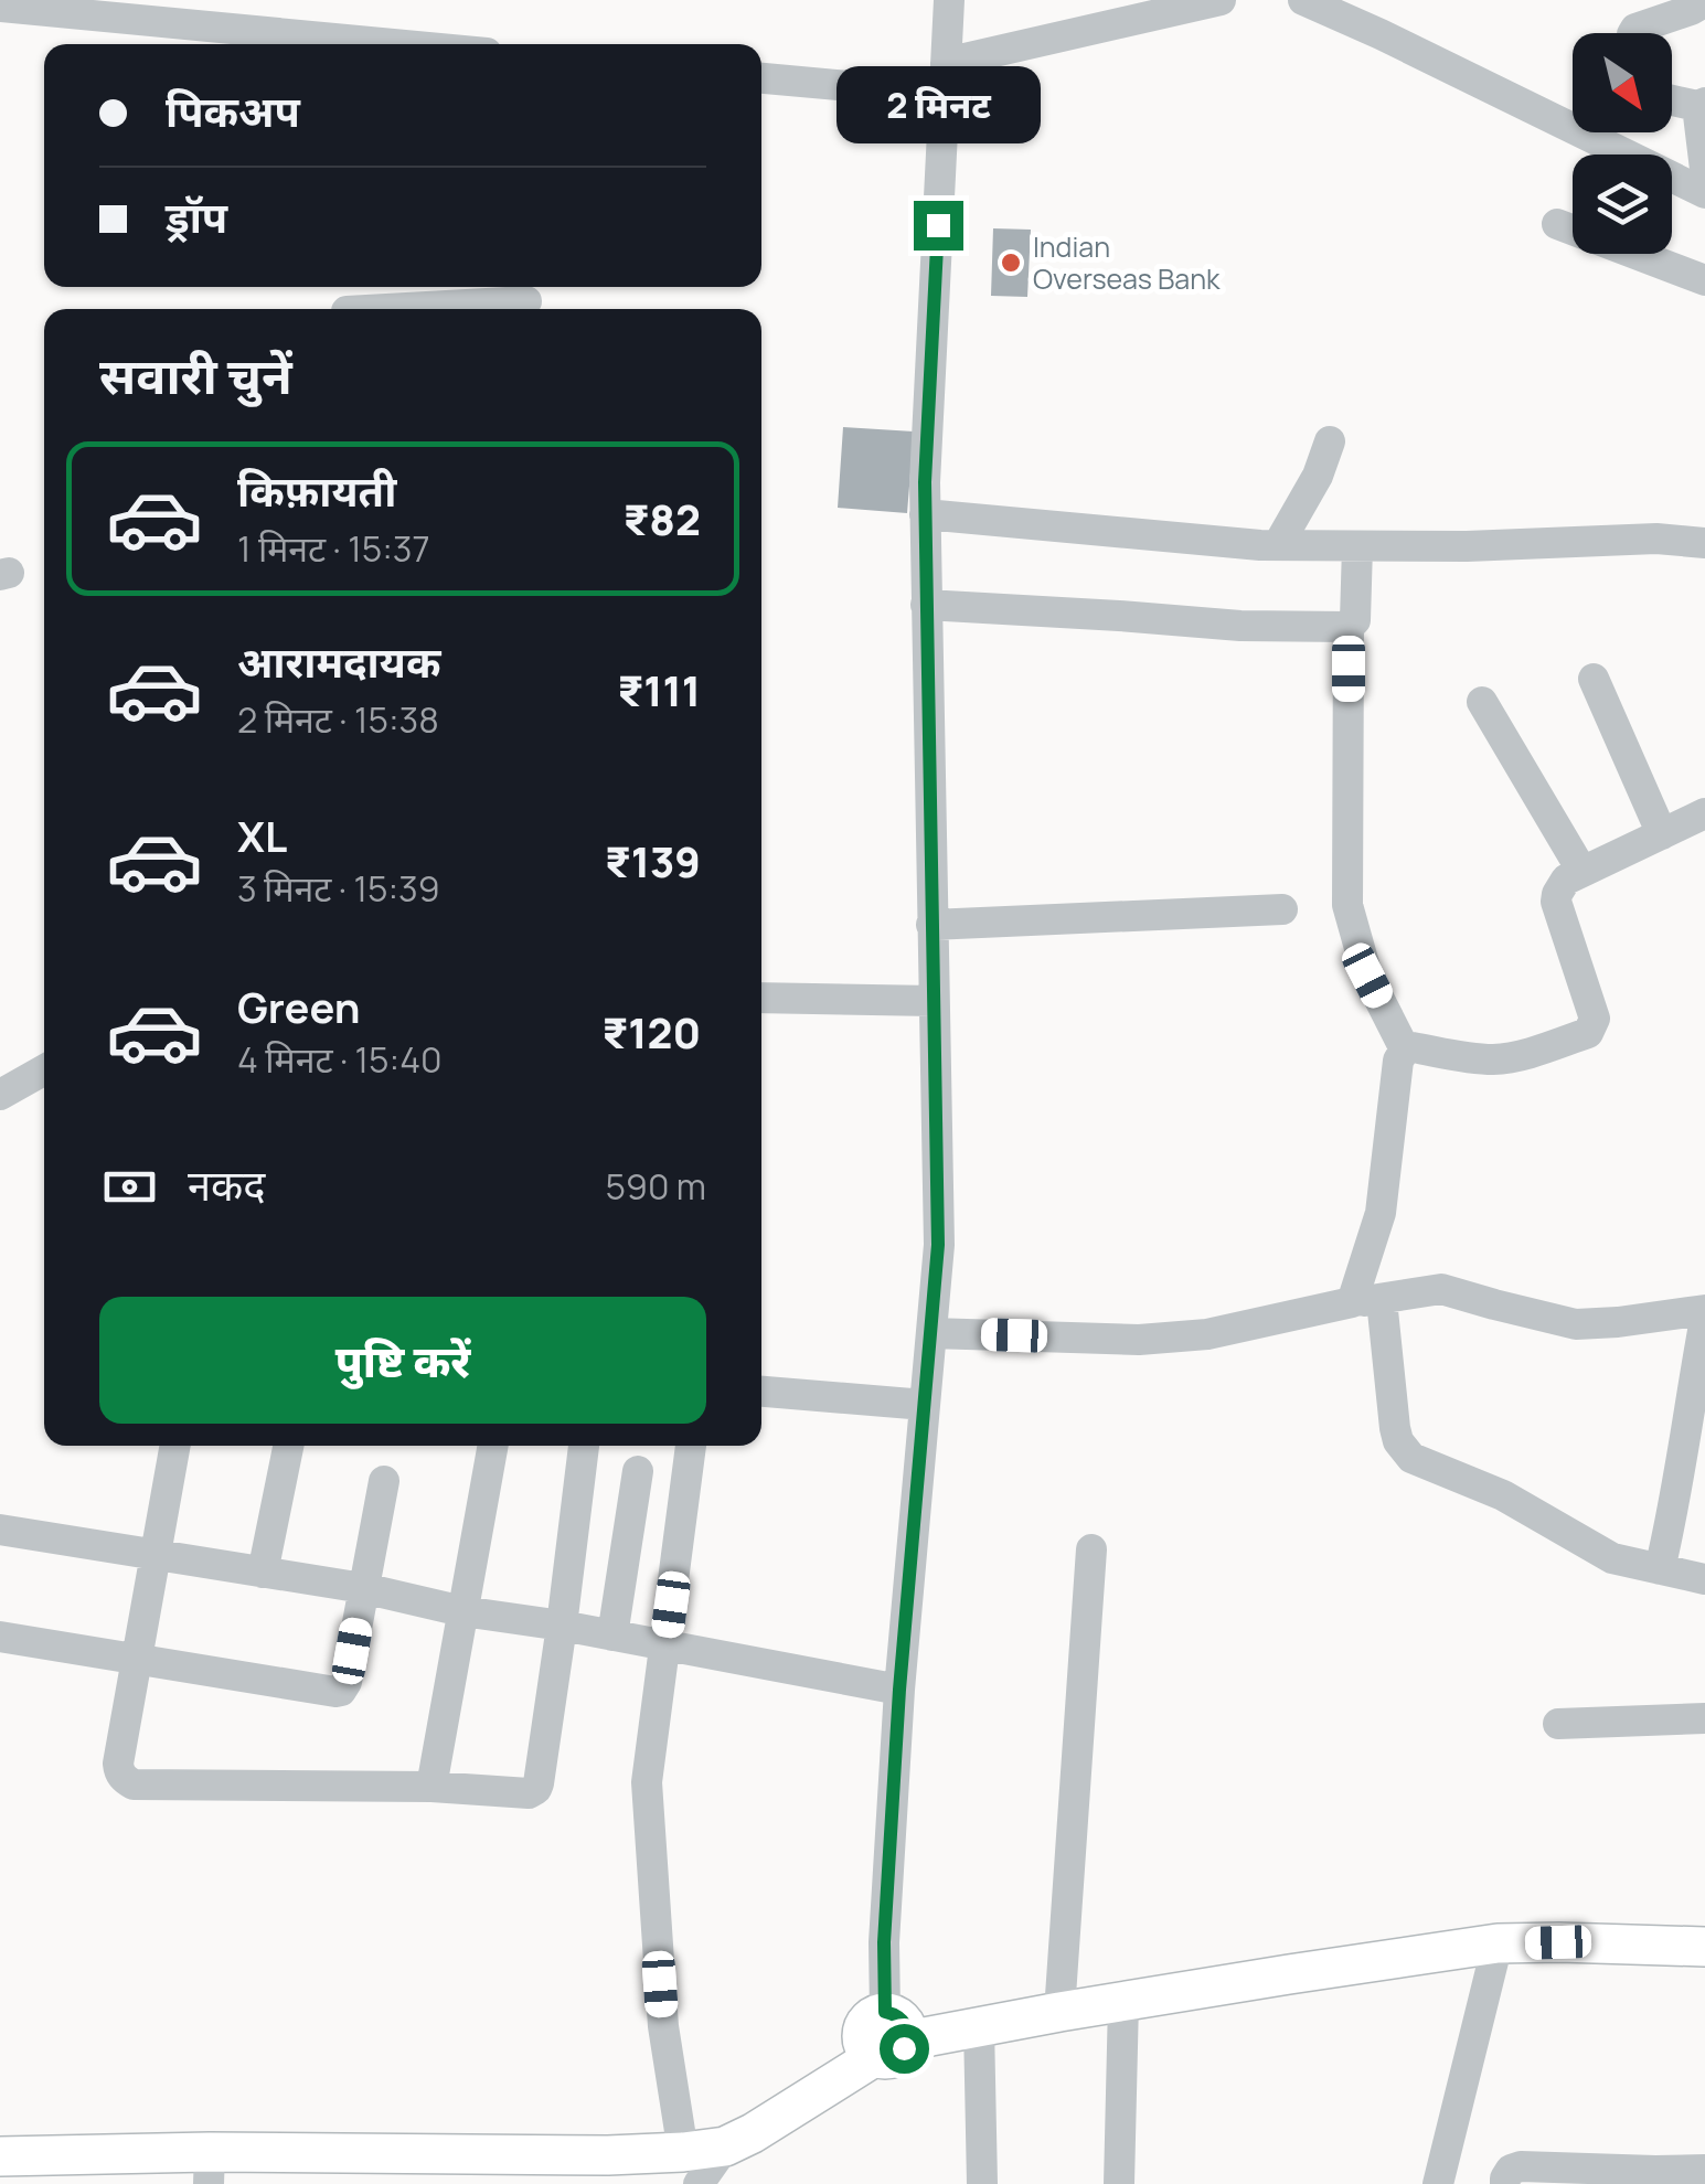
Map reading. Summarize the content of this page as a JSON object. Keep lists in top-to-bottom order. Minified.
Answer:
{"places":["Indian Overseas Bank"],"north":"bottom right","page":{"banner":["पिकअप","ड्रॉप"],"bubble":"2 मिनट","heading":"सवारी चुनें","list":[{"name":"किफ़ायती","note":"1 मिनट · 15:37","value":"₹82"},{"name":"आरामदायक","note":"2 मिनट · 15:38","value":"₹111"},{"name":"XL","note":"3 मिनट · 15:39","value":"₹139"},{"name":"Green","note":"4 मिनट · 15:40","value":"₹120"}],"pay":["नकद","590 m"],"buttons":"पुष्टि करें"}}
